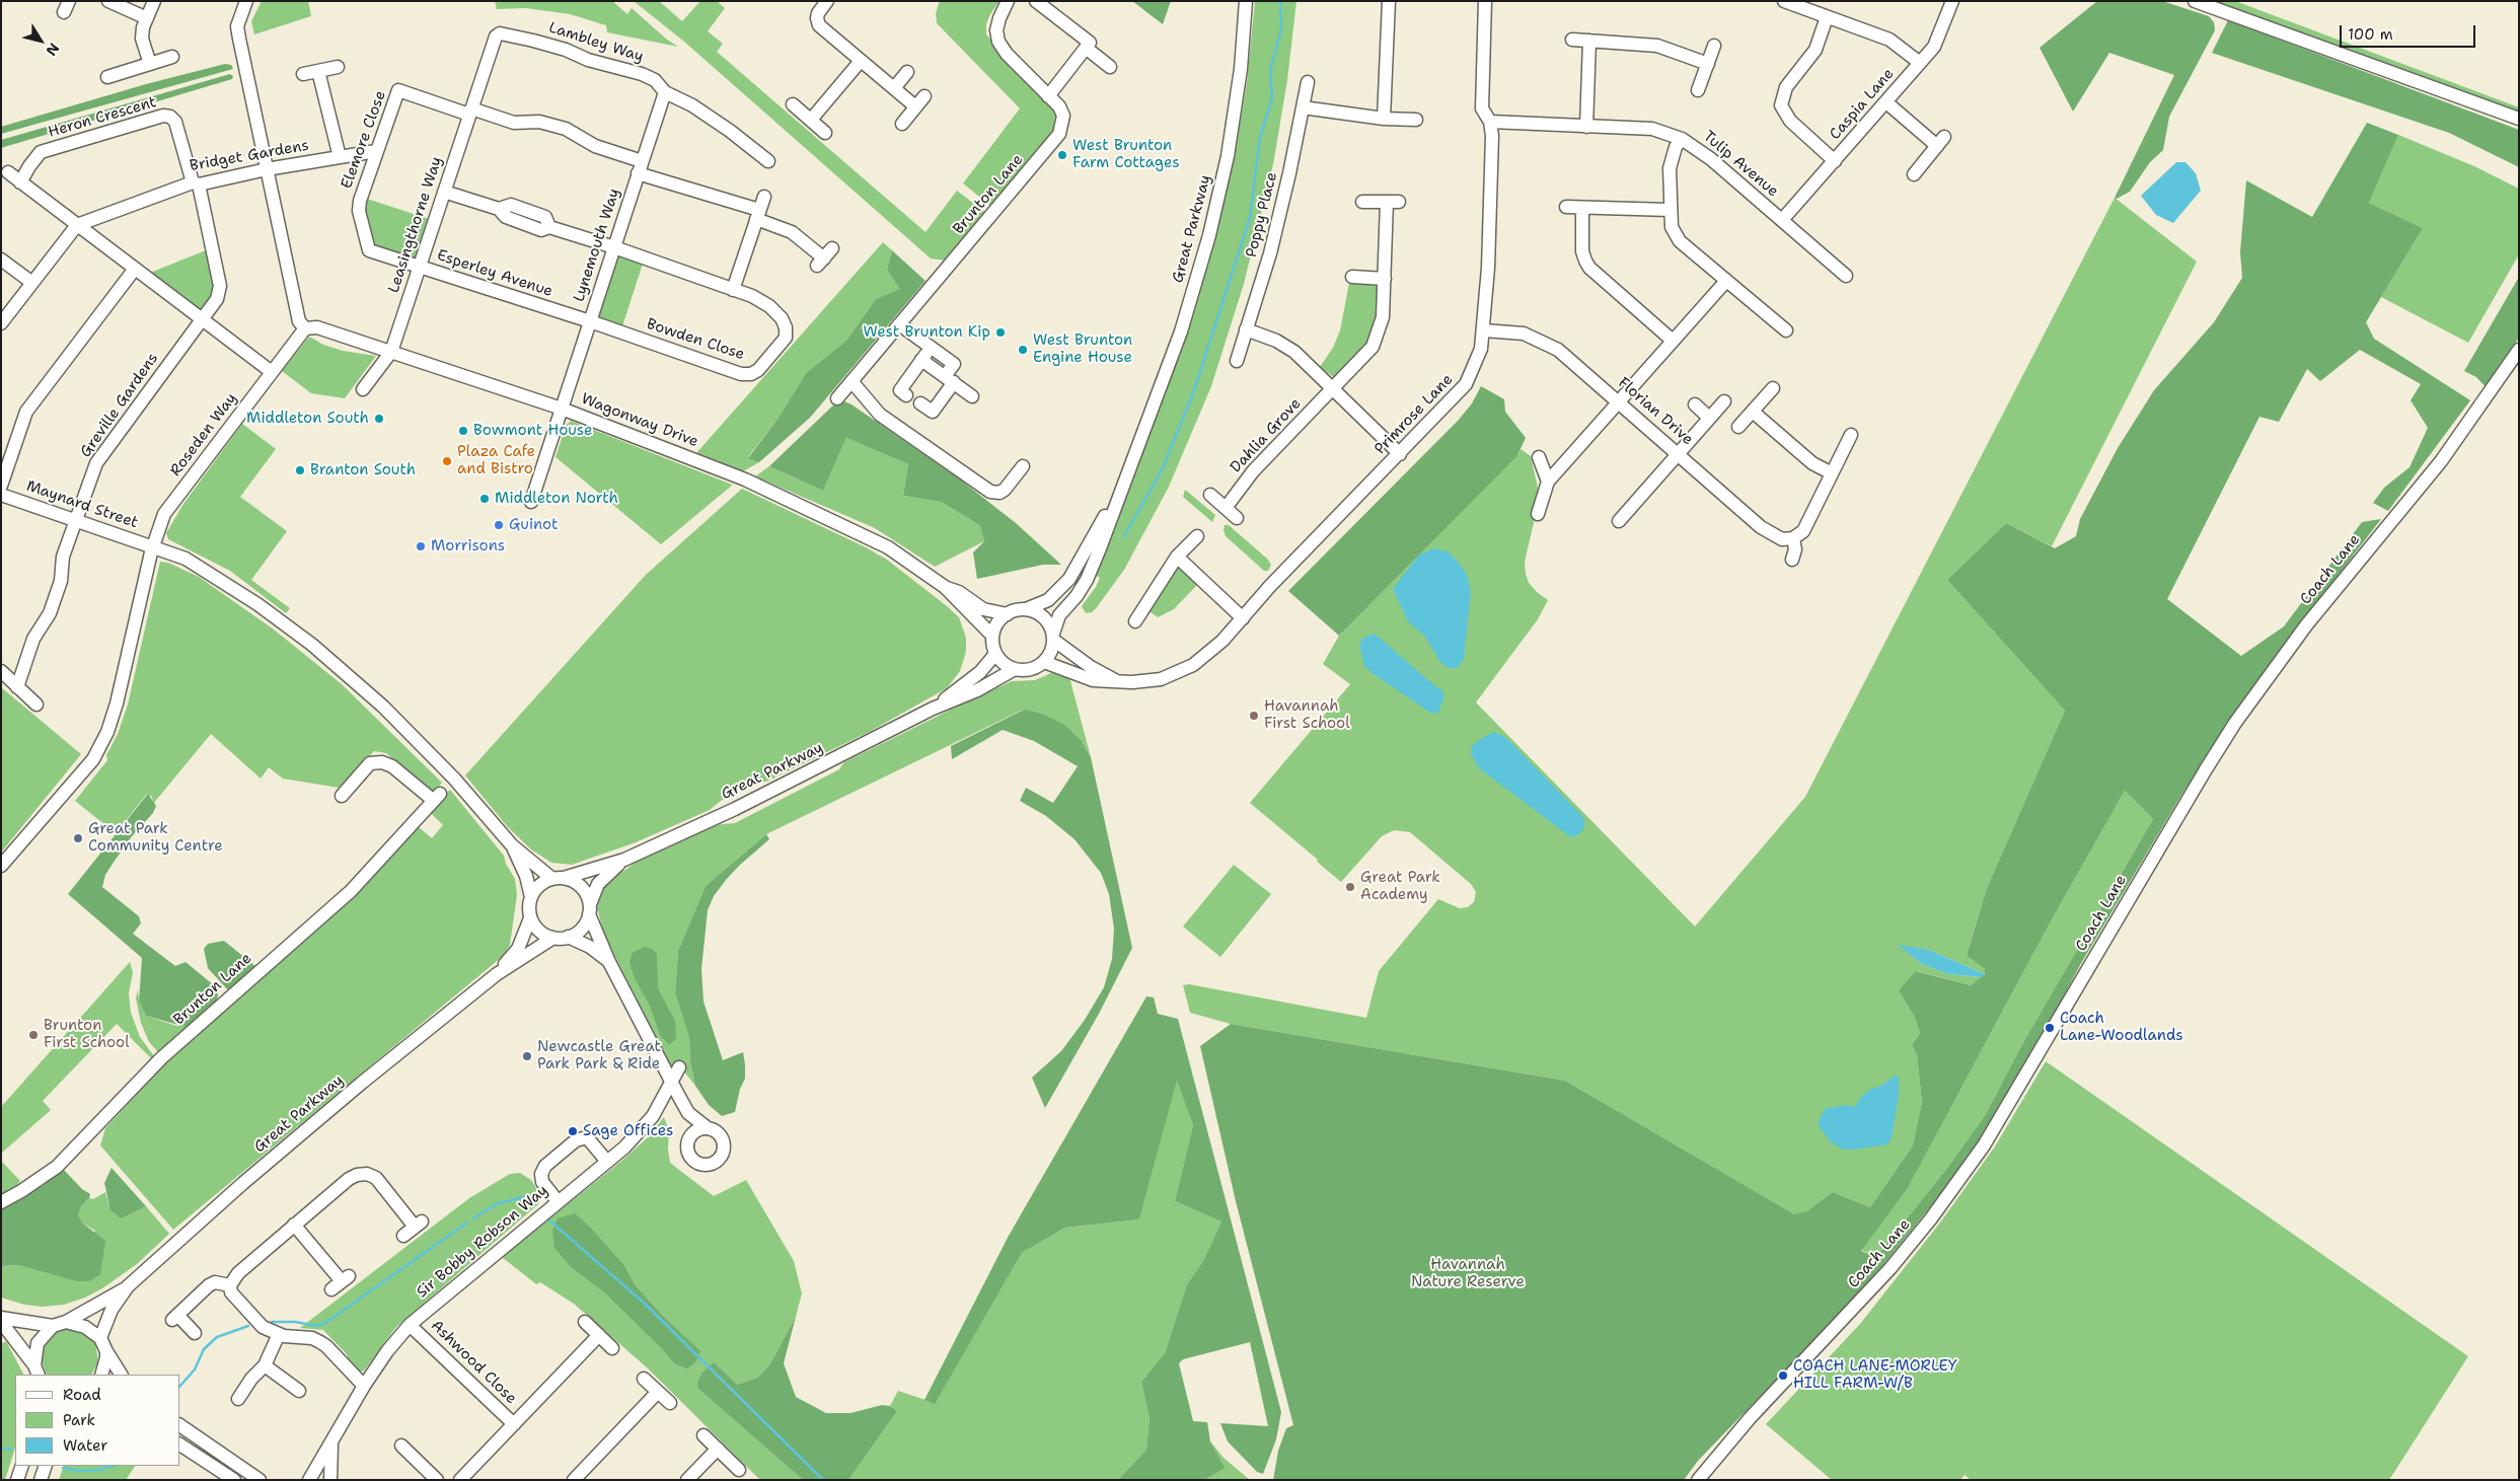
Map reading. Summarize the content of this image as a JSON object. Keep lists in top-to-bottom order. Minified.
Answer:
{"streets":{"street":["Lambley Way","Caspia Lane","Heron Crescent","Elemore Close","Bridget Gardens","Tulip Avenue","Brunton Lane","Poppy Place","Leasingthorne Way","Great Parkway","Lynemouth Way","Esperley Avenue","Bowden Close","Greville Gardens","Florian Drive","Primrose Lane","Wagonway Drive","Roseden Way","Dahlia Grove","Maynard Street","Coach Lane","Sir Bobby Robson Way","Ashwood Close"]},"crossings":[["Lambley Way","Elemore Close"],["Lambley Way","Leasingthorne Way"],["Lambley Way","Lynemouth Way"],["Caspia Lane","Tulip Avenue"],["Heron Crescent","Bridget Gardens"],["Heron Crescent","Greville Gardens"],["Elemore Close","Bridget Gardens"],["Elemore Close","Leasingthorne Way"],["Elemore Close","Esperley Avenue"],["Tulip Avenue","Primrose Lane"],["Leasingthorne Way","Esperley Avenue"],["Leasingthorne Way","Bowden Close"],["Leasingthorne Way","Wagonway Drive"],["Great Parkway","Primrose Lane"],["Great Parkway","Wagonway Drive"],["Lynemouth Way","Esperley Avenue"],["Lynemouth Way","Bowden Close"],["Lynemouth Way","Wagonway Drive"],["Esperley Avenue","Bowden Close"],["Greville Gardens","Maynard Street"],["Florian Drive","Primrose Lane"],["Primrose Lane","Wagonway Drive"],["Wagonway Drive","Roseden Way"],["Roseden Way","Maynard Street"],["Sir Bobby Robson Way","Ashwood Close"]],"parks":["Havannah Nature Reserve"],"places":["West Brunton Farm Cottages","West Brunton Kip","West Brunton Engine House","Middleton South","Bowmont House","Plaza Cafe and Bistro","Branton South","Middleton North","Guinot","Morrisons","Havannah First School","Great Park Community Centre","Great Park Academy","Coach Lane-Woodlands","Brunton First School","Newcastle Great Park Park & Ride","Sage Offices","COACH LANE-MORLEY HILL FARM-W/B"],"legend":["Road","Park","Water"],"scale_bar":"100 m","north":"bottom right"}
